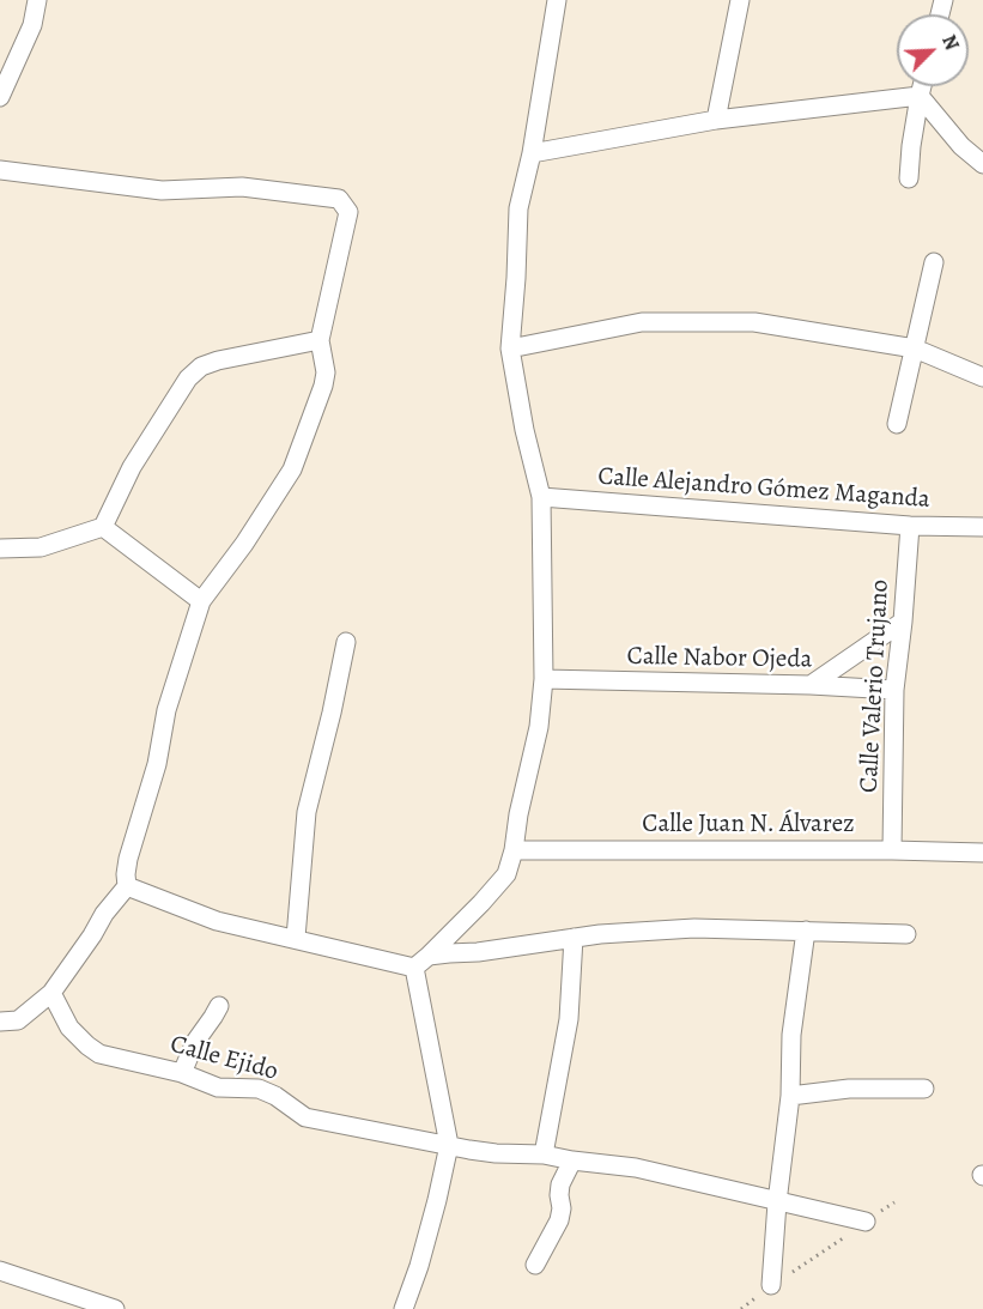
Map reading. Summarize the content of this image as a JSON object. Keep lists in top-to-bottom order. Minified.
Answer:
{"streets":{"street":["Calle Alejandro Gómez Maganda","Calle Nabor Ojeda","Calle Valerio Trujano","Calle Juan N. Álvarez","Calle Ejido"]},"crossings":[["Calle Alejandro Gómez Maganda","Calle Valerio Trujano"],["Calle Nabor Ojeda","Calle Valerio Trujano"],["Calle Valerio Trujano","Calle Juan N. Álvarez"]],"north":"top right"}
